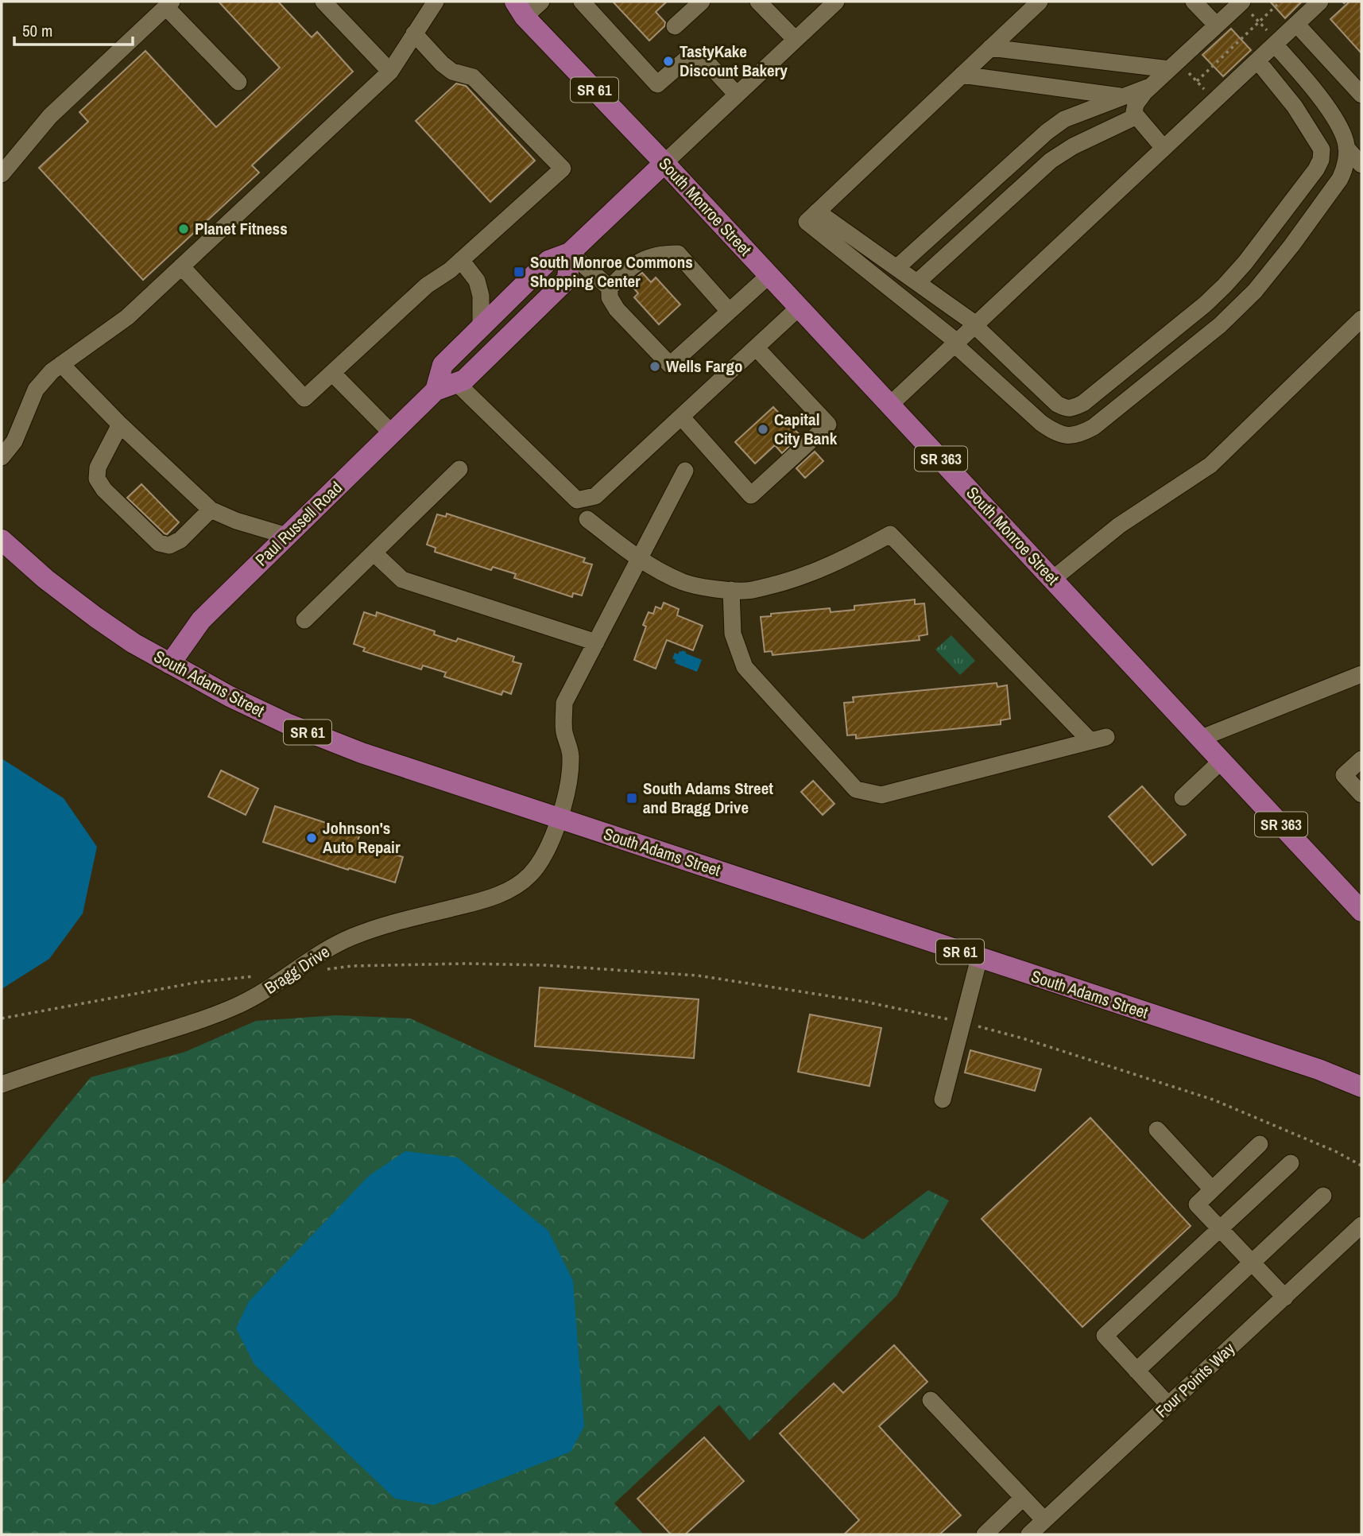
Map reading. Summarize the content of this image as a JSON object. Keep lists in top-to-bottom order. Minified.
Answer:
{"streets":{"main road":["SR 61","South Monroe Street","SR 363","Paul Russell Road","South Adams Street"],"street":["Bragg Drive","Four Points Way"]},"crossings":[["South Monroe Street","Paul Russell Road"],["Paul Russell Road","South Adams Street"],["South Adams Street","Bragg Drive"]],"places":{"other":["TastyKake Discount Bakery","Planet Fitness","Wells Fargo","Capital City Bank","Johnson's Auto Repair"],"transit":["South Monroe Commons Shopping Center","South Adams Street and Bragg Drive"]},"scale_bar":"50 m"}
